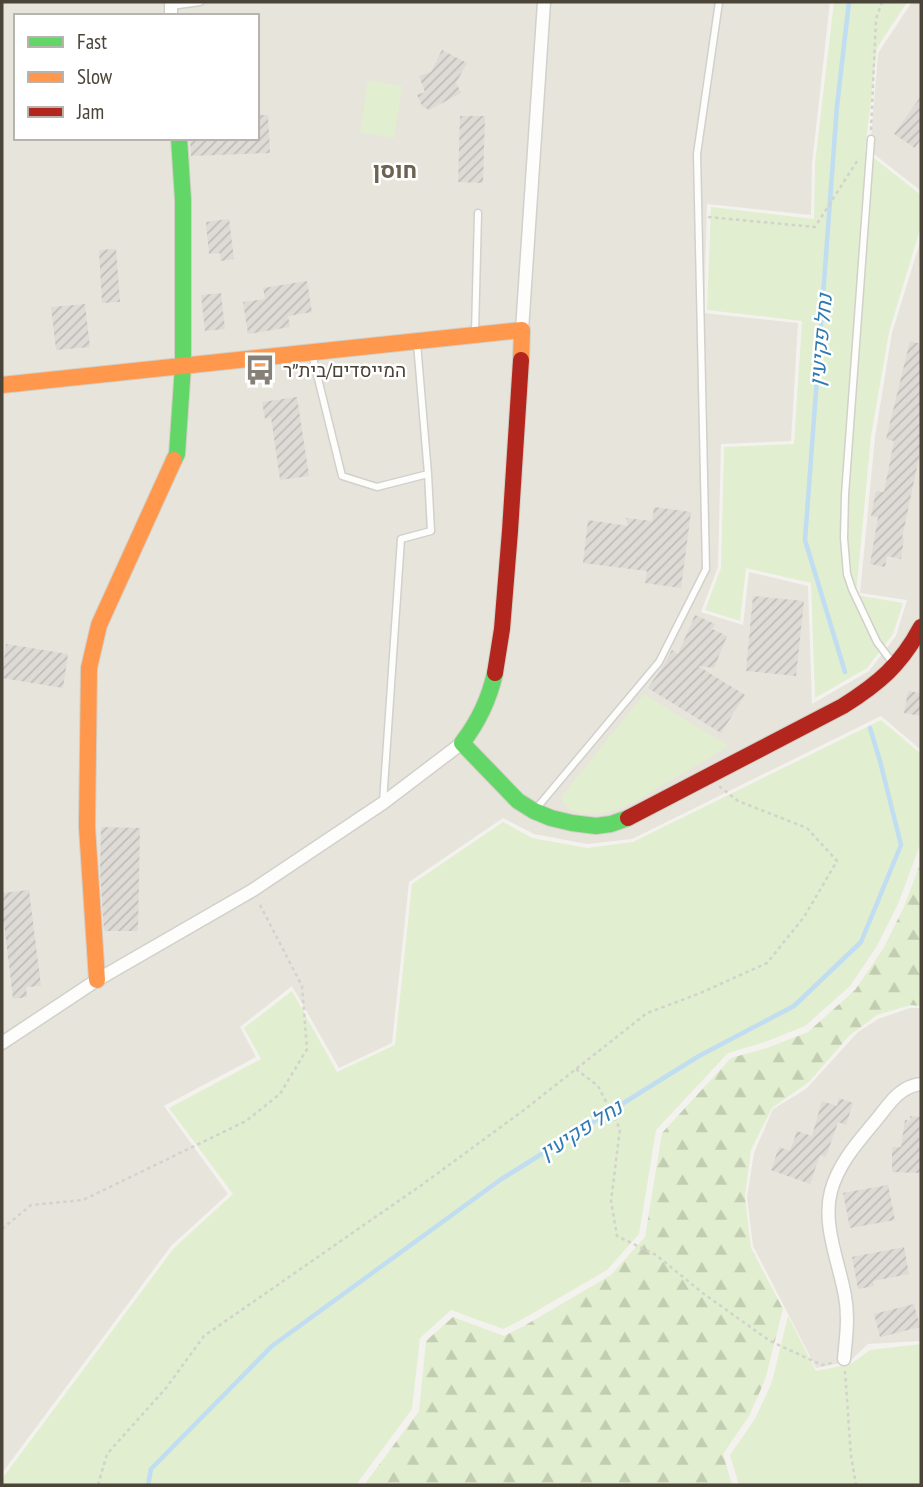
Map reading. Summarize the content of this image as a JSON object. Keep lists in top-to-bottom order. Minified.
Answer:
{"districts":["חוסן"],"water":["נחל פקיעין"],"places":{"bus stop":["המייסדים/בית״ר"]},"legend":["Fast","Slow","Jam"]}
